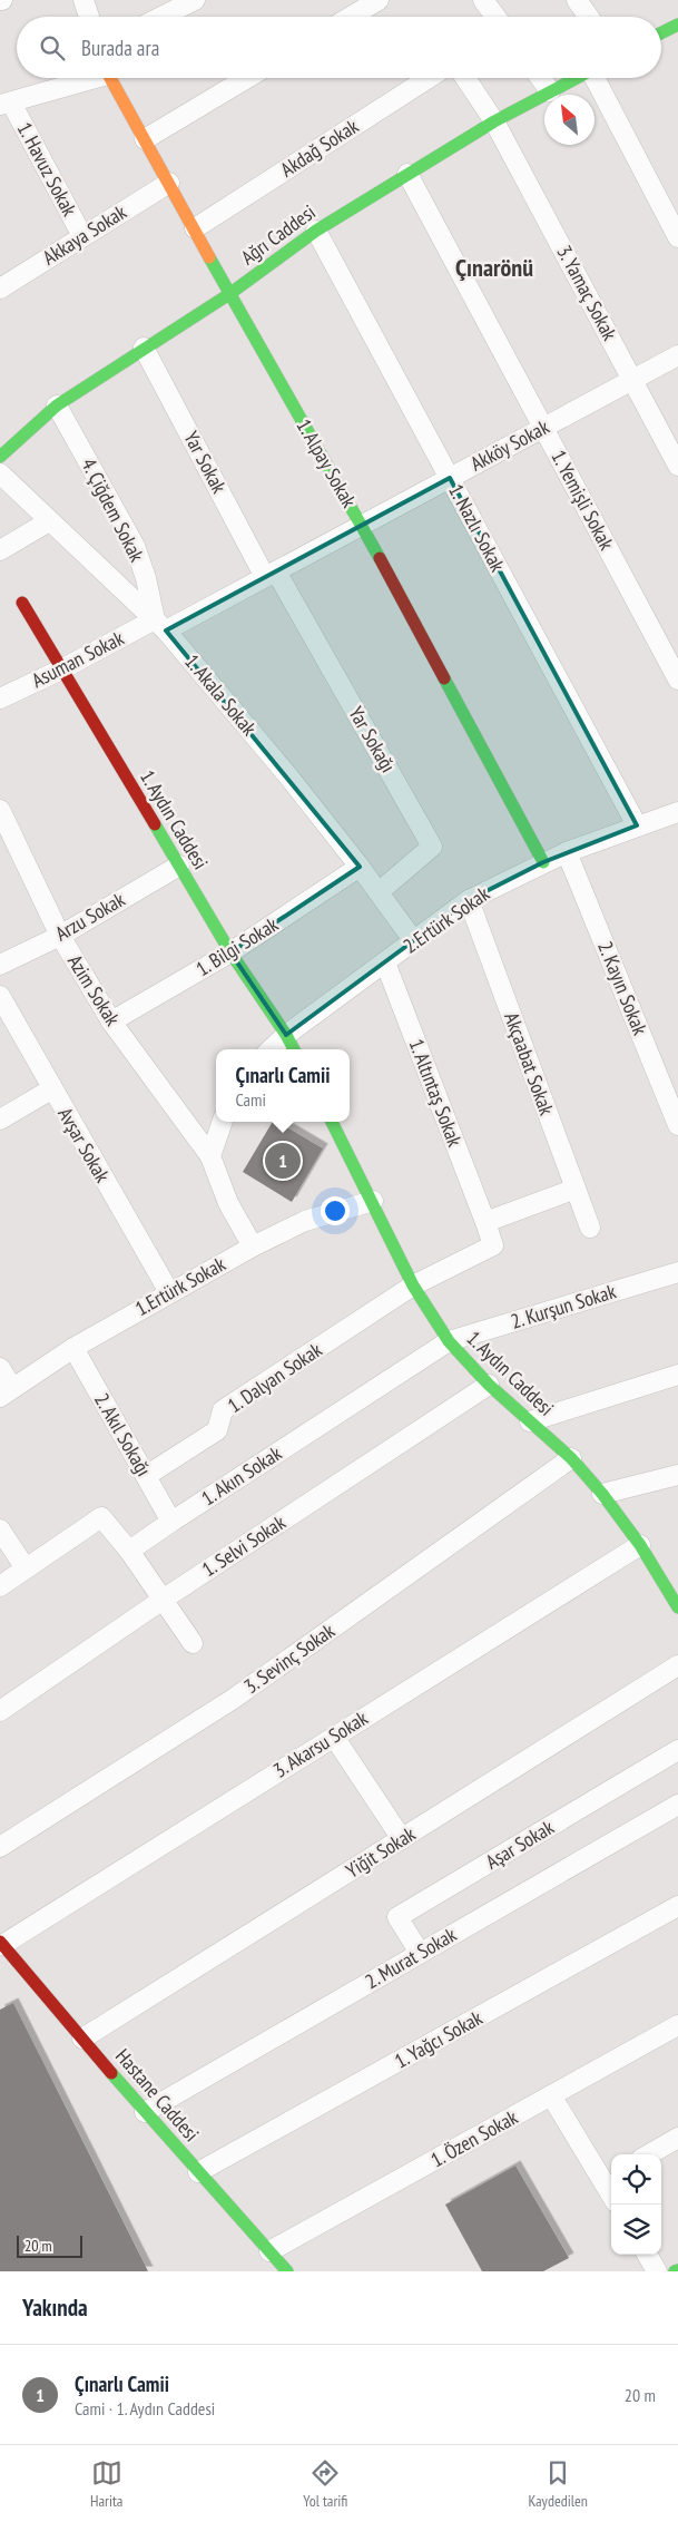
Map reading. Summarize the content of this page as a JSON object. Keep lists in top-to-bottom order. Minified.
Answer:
{"streets":{"street":["Akdağ Sokak","1. Havuz Sokak","Akkaya Sokak","Ağrı Caddesi","3. Yamaç Sokak","Akköy Sokak","Yar Sokak","1. Alpay Sokak","1. Yemişli Sokak","4. Çiğdem Sokak","1. Nazlı Sokak","Asuman Sokak","1. Akala Sokak","Yar Sokağı","1. Aydın Caddesi","Arzu Sokak","2.Ertürk Sokak","1. Bilgi Sokak","2. Kayın Sokak","Azim Sokak","Akçaabat Sokak","1. Altıntaş Sokak","Avşar Sokak","1.Ertürk Sokak","2. Kurşun Sokak","1. Dalyan Sokak","2. Akıl Sokağı","1. Akın Sokak","1. Selvi Sokak","3. Sevinç Sokak","3. Akarsu Sokak","Aşar Sokak","Yiğit Sokak","2. Murat Sokak","1. Yağcı Sokak","Hastane Caddesi","1. Özen Sokak"]},"crossings":[["Akdağ Sokak","1. Alpay Sokak"],["1. Havuz Sokak","Akkaya Sokak"],["Akkaya Sokak","1. Alpay Sokak"],["Ağrı Caddesi","3. Yamaç Sokak"],["Ağrı Caddesi","Yar Sokak"],["Ağrı Caddesi","1. Alpay Sokak"],["Ağrı Caddesi","1. Yemişli Sokak"],["Ağrı Caddesi","4. Çiğdem Sokak"],["Ağrı Caddesi","1. Nazlı Sokak"],["3. Yamaç Sokak","Akköy Sokak"],["Akköy Sokak","Yar Sokak"],["Akköy Sokak","1. Alpay Sokak"],["Akköy Sokak","1. Yemişli Sokak"],["Akköy Sokak","4. Çiğdem Sokak"],["Akköy Sokak","1. Nazlı Sokak"],["Akköy Sokak","Asuman Sokak"],["Akköy Sokak","1. Akala Sokak"],["Akköy Sokak","Yar Sokağı"],["Yar Sokak","Yar Sokağı"],["1. Alpay Sokak","2.Ertürk Sokak"],["4. Çiğdem Sokak","Asuman Sokak"],["4. Çiğdem Sokak","1. Akala Sokak"],["1. Nazlı Sokak","2.Ertürk Sokak"],["Asuman Sokak","1. Akala Sokak"],["Asuman Sokak","1. Aydın Caddesi"],["1. Akala Sokak","Yar Sokağı"],["1. Akala Sokak","2.Ertürk Sokak"],["1. Akala Sokak","1. Bilgi Sokak"],["1. Aydın Caddesi","Arzu Sokak"],["1. Aydın Caddesi","2.Ertürk Sokak"],["1. Aydın Caddesi","1. Bilgi Sokak"],["1. Aydın Caddesi","1. Altıntaş Sokak"],["1. Aydın Caddesi","1.Ertürk Sokak"],["1. Aydın Caddesi","2. Kurşun Sokak"],["1. Aydın Caddesi","1. Dalyan Sokak"],["1. Aydın Caddesi","1. Akın Sokak"],["1. Aydın Caddesi","1. Selvi Sokak"],["1. Aydın Caddesi","3. Sevinç Sokak"],["1. Aydın Caddesi","3. Akarsu Sokak"],["Arzu Sokak","Azim Sokak"],["2.Ertürk Sokak","2. Kayın Sokak"],["2.Ertürk Sokak","Akçaabat Sokak"],["2.Ertürk Sokak","1. Altıntaş Sokak"],["1. Bilgi Sokak","Azim Sokak"],["1. Altıntaş Sokak","1. Dalyan Sokak"],["Avşar Sokak","1.Ertürk Sokak"],["1.Ertürk Sokak","2. Akıl Sokağı"],["2. Kurşun Sokak","1. Akın Sokak"],["1. Dalyan Sokak","2. Akıl Sokağı"],["2. Akıl Sokağı","1. Akın Sokak"],["3. Akarsu Sokak","Hastane Caddesi"],["Aşar Sokak","2. Murat Sokak"],["Yiğit Sokak","Hastane Caddesi"],["2. Murat Sokak","Hastane Caddesi"],["1. Yağcı Sokak","Hastane Caddesi"],["Hastane Caddesi","1. Özen Sokak"]],"districts":["Çınarönü"],"scale_bar":"20 m","north":"top left","page":{"search":"Burada ara","popup":["Çınarlı Camii","Cami"],"pins":"1","scale":"20 m","heading":"Yakında","list":[{"mark":"1","name":"Çınarlı Camii","note":"Cami · 1. Aydın Caddesi","value":"20 m"}],"nav":["Harita","Yol tarifi","Kaydedilen"]}}
